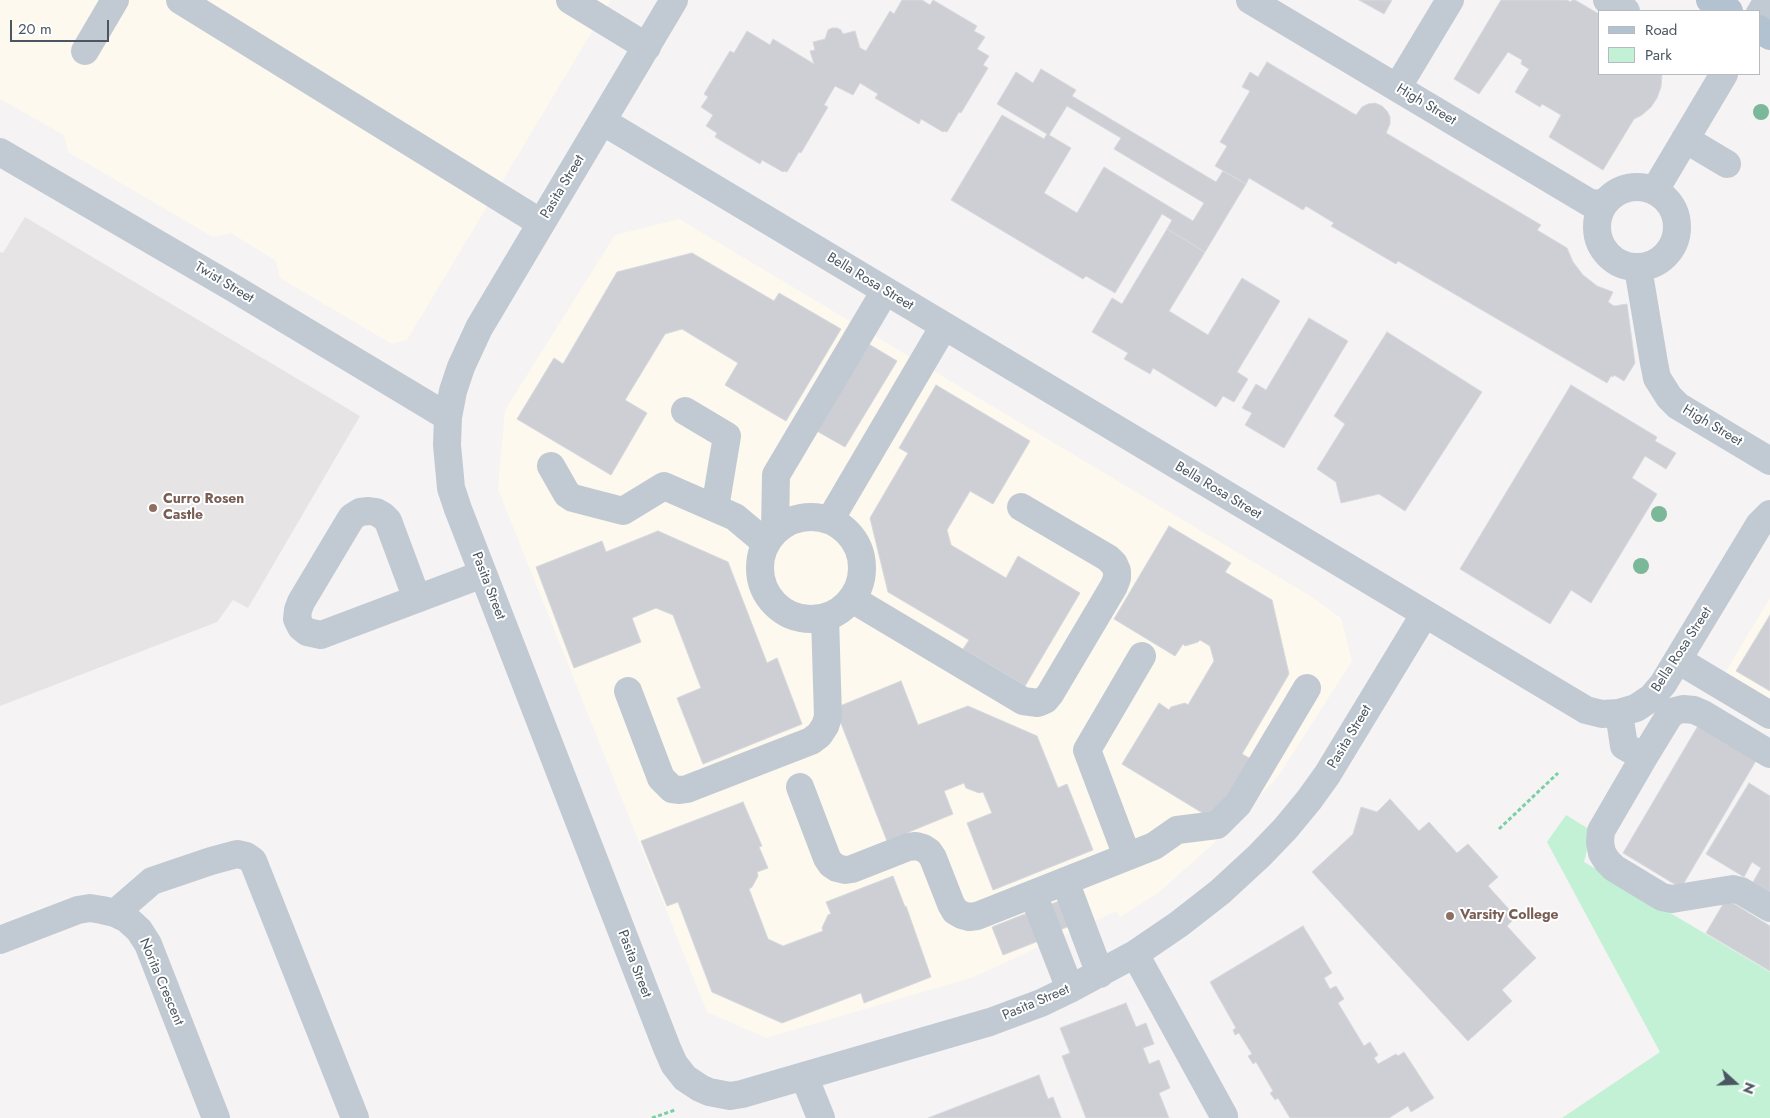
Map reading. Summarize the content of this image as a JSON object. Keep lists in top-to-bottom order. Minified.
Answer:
{"streets":{"street":["High Street","Pasita Street","Bella Rosa Street","Twist Street","Norita Crescent"]},"crossings":[["Pasita Street","Bella Rosa Street"],["Pasita Street","Twist Street"]],"places":["Curro Rosen Castle","Varsity College"],"legend":["Road","Park"],"scale_bar":"20 m","north":"right"}
